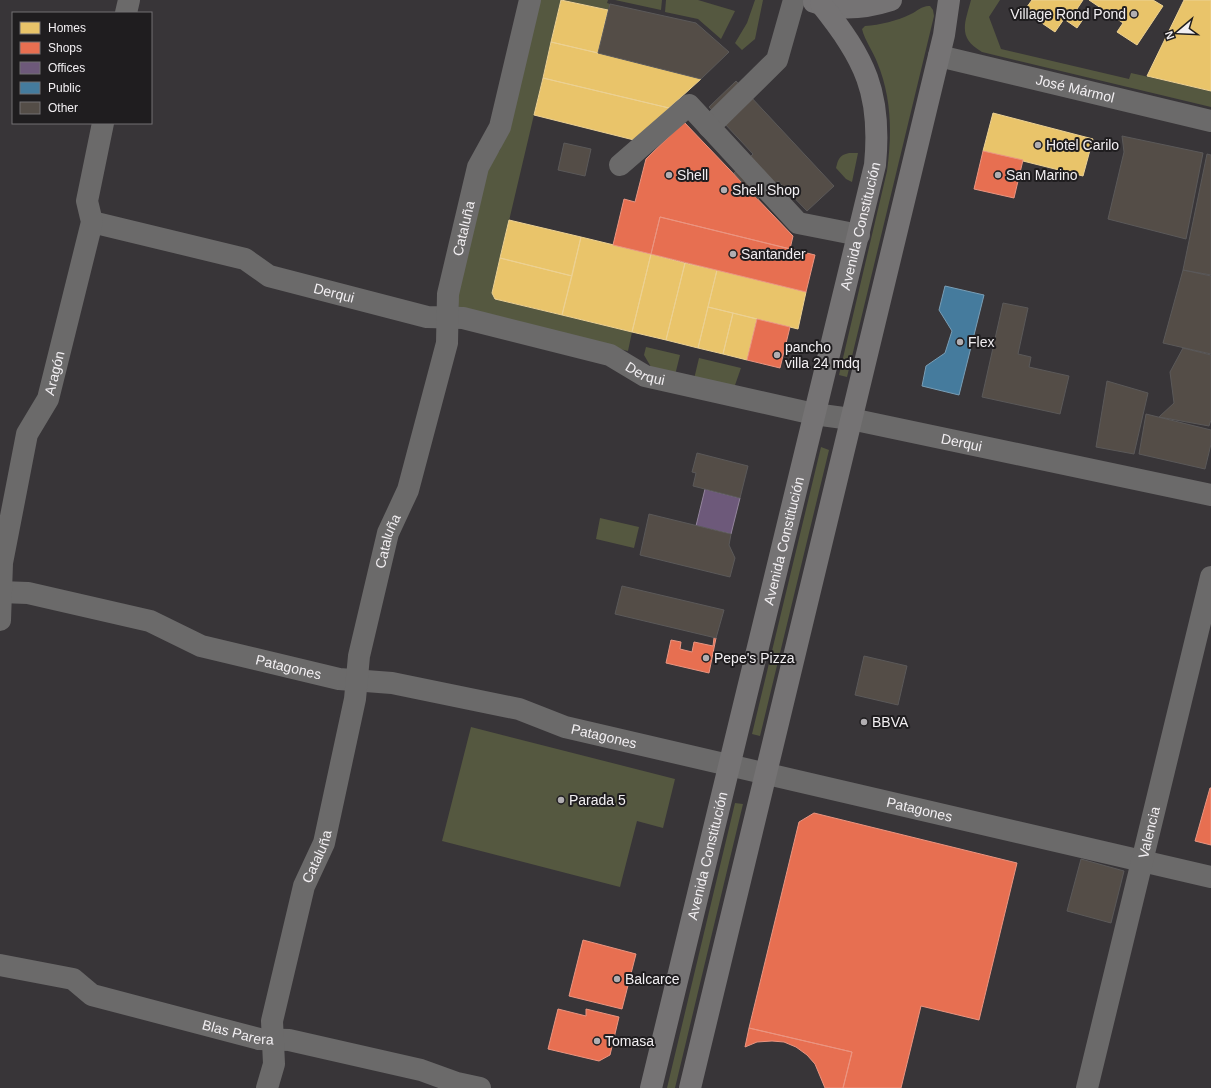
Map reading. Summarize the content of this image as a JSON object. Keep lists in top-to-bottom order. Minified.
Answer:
{"streets":{"main road":["Avenida Constitución"],"street":["José Mármol","Cataluña","Derqui","Aragón","Patagones","Valencia","Blas Parera"]},"crossings":[["Avenida Constitución","Derqui"],["Avenida Constitución","Patagones"],["Cataluña","Derqui"],["Cataluña","Patagones"],["Cataluña","Blas Parera"],["Derqui","Aragón"],["Aragón","Patagones"],["Patagones","Valencia"]],"places":["Village Rond Pond","Hotel Carilo","Shell","San Marino","Shell Shop","Santander","Flex","pancho villa 24 mdq","Pepe's Pizza","BBVA","Parada 5","Balcarce","Tomasa"],"legend":["Homes","Shops","Offices","Public","Other"],"north":"left"}
